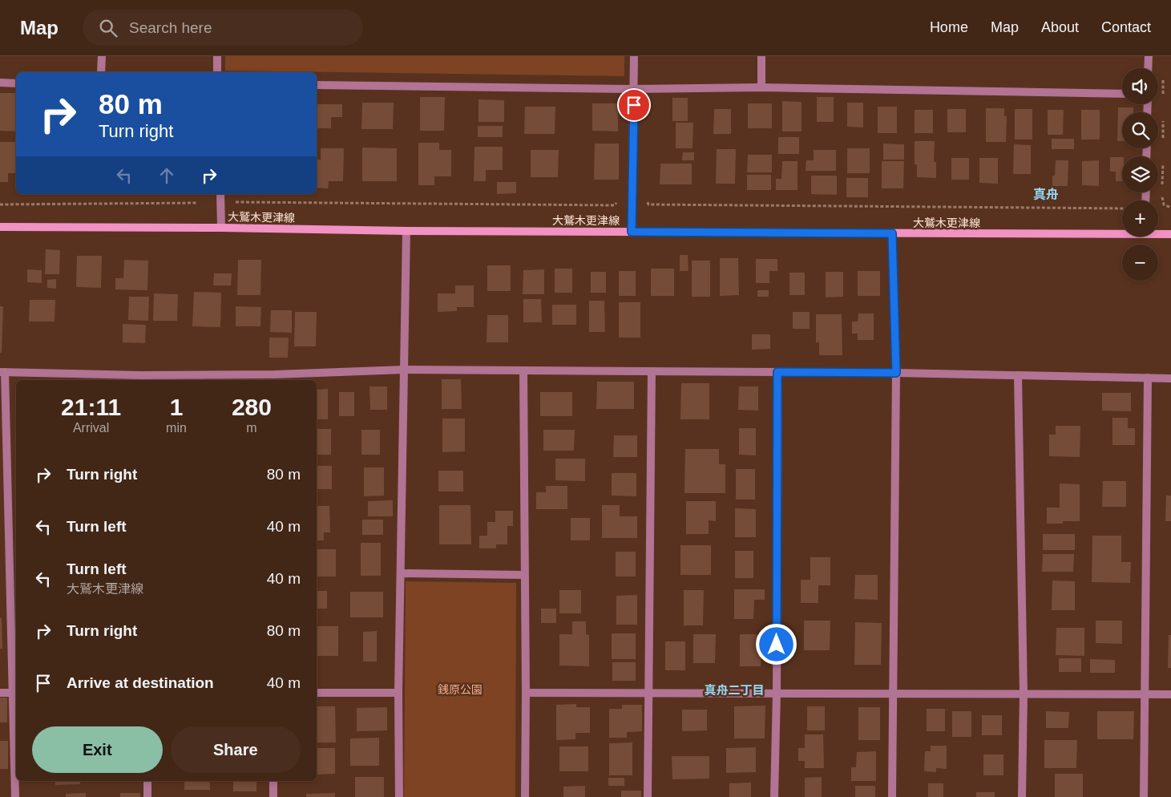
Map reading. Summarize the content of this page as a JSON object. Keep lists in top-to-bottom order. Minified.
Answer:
{"streets":{"main road":["大鷲木更津線"]},"districts":["真舟","真舟二丁目"],"parks":["銭原公園"],"page":{"header":"Map","search":"Search here","nav":["Home","Map","About","Contact"],"map_buttons":["+","−"],"turn":["80 m","Turn right"],"eta":["21:11","Arrival","1","min","280","m"],"list":[{"name":"Turn right","value":"80 m"},{"name":"Turn left","value":"40 m"},{"name":"Turn left","note":"大鷲木更津線","value":"40 m"},{"name":"Turn right","value":"80 m"},{"name":"Arrive at destination","value":"40 m"}],"buttons":["Exit","Share"]}}
